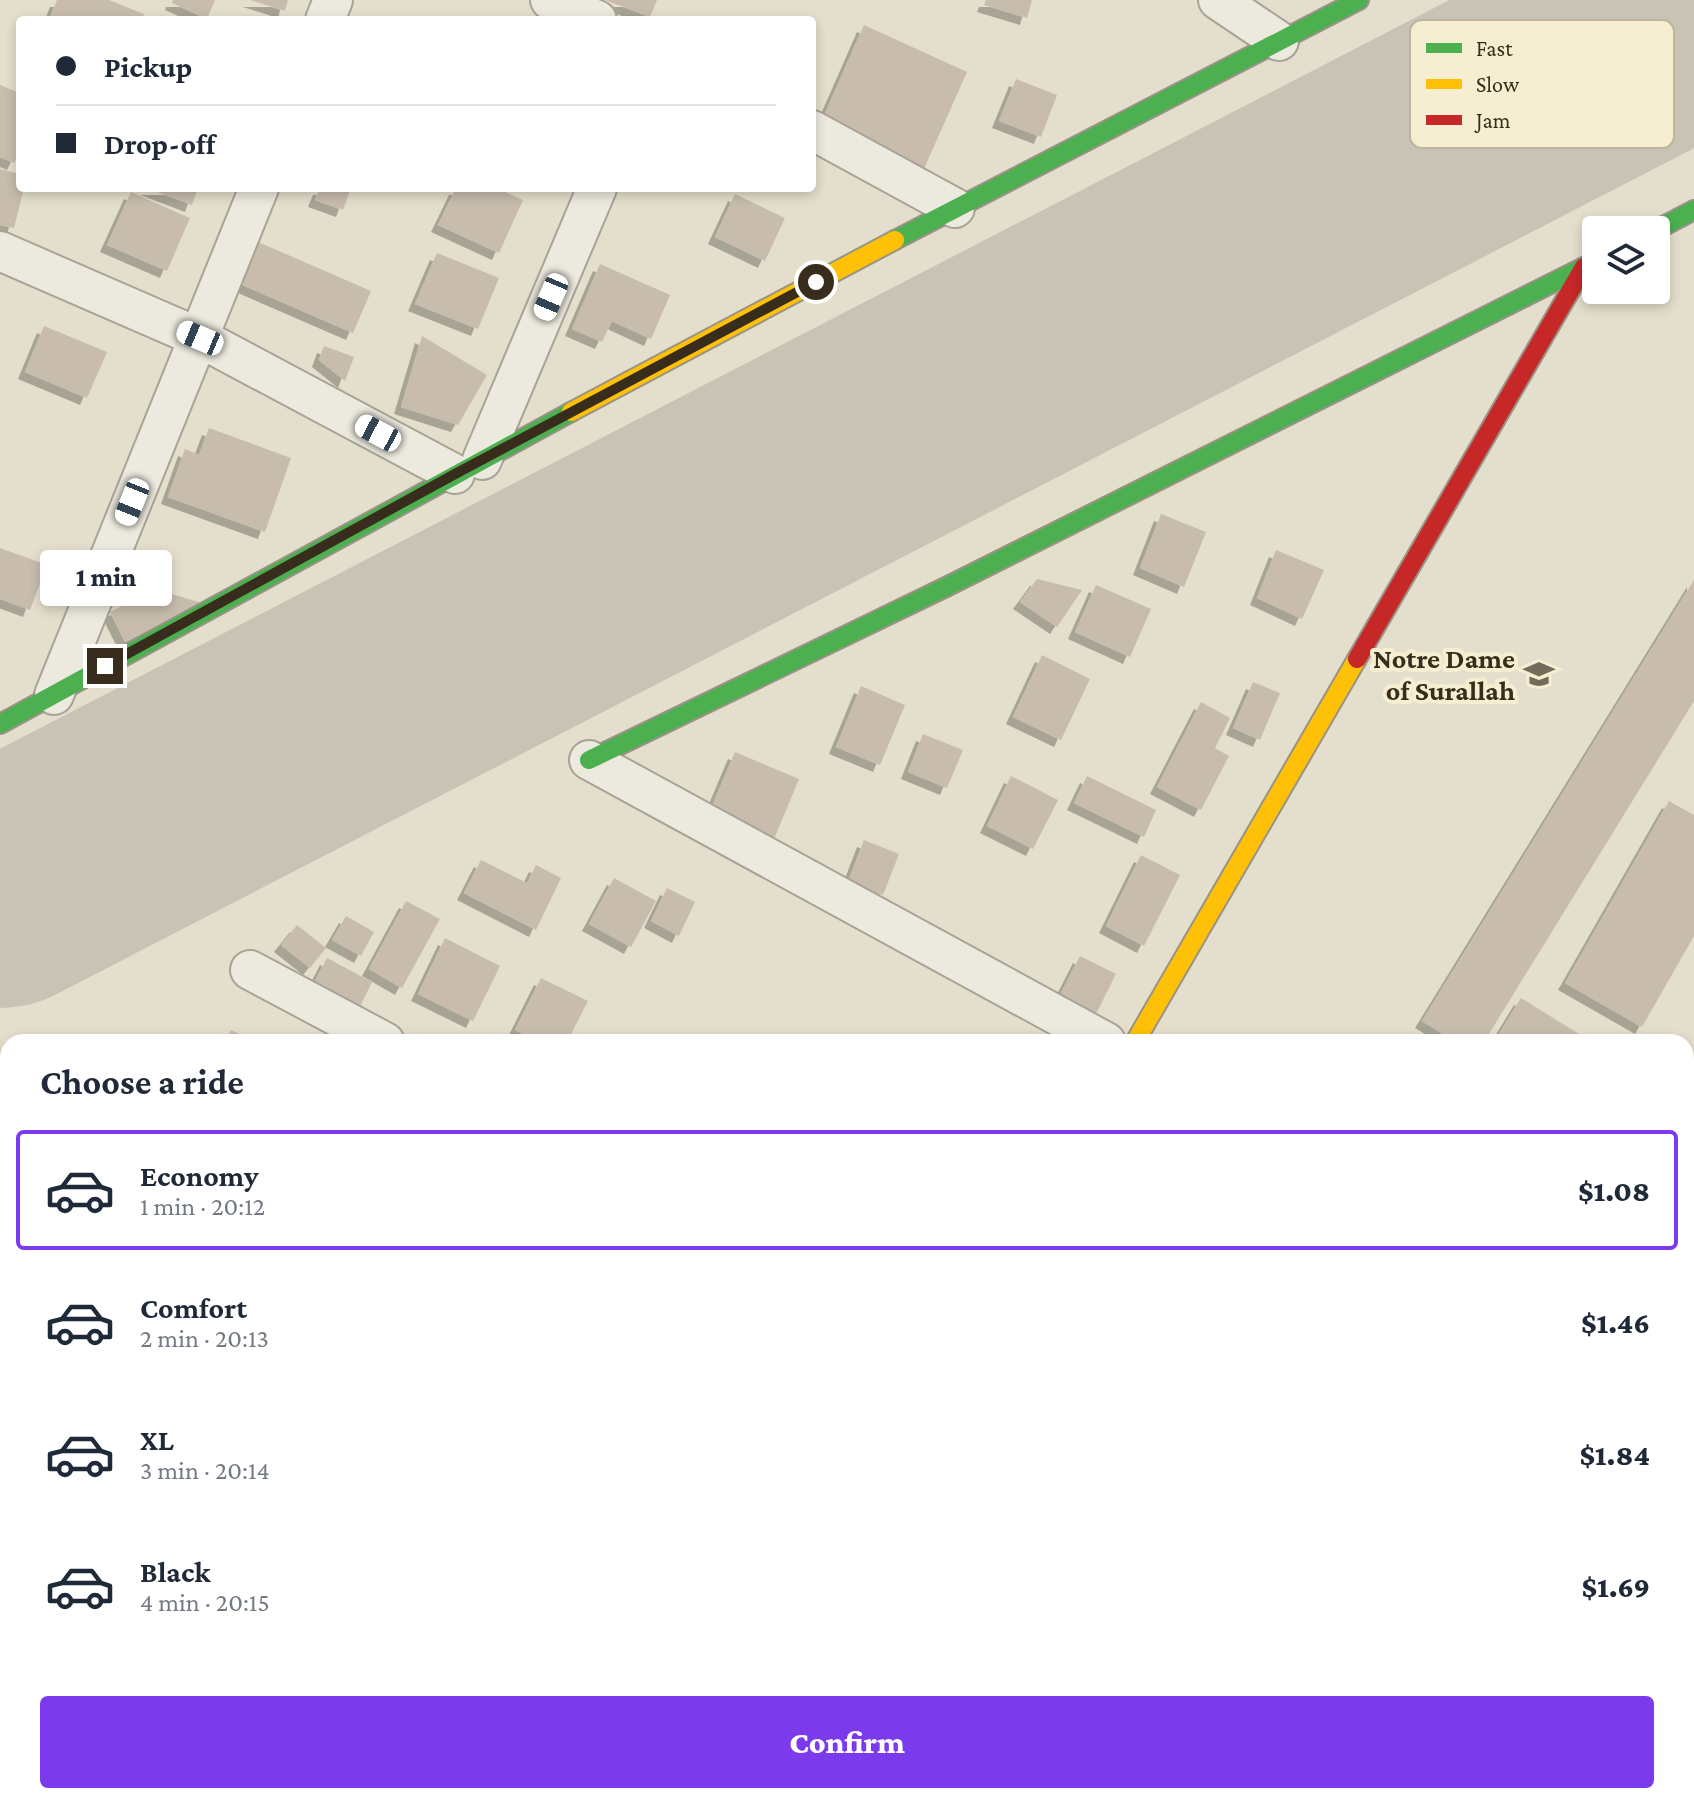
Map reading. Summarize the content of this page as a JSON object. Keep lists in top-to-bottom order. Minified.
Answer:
{"places":{"school or university":["Notre Dame of Surallah"]},"legend":["Fast","Slow","Jam"],"page":{"banner":["Pickup","Drop-off"],"bubble":"1 min","heading":"Choose a ride","list":[{"name":"Economy","note":"1 min · 20:12","value":"$1.08"},{"name":"Comfort","note":"2 min · 20:13","value":"$1.46"},{"name":"XL","note":"3 min · 20:14","value":"$1.84"},{"name":"Black","note":"4 min · 20:15","value":"$1.69"}],"buttons":"Confirm"}}
